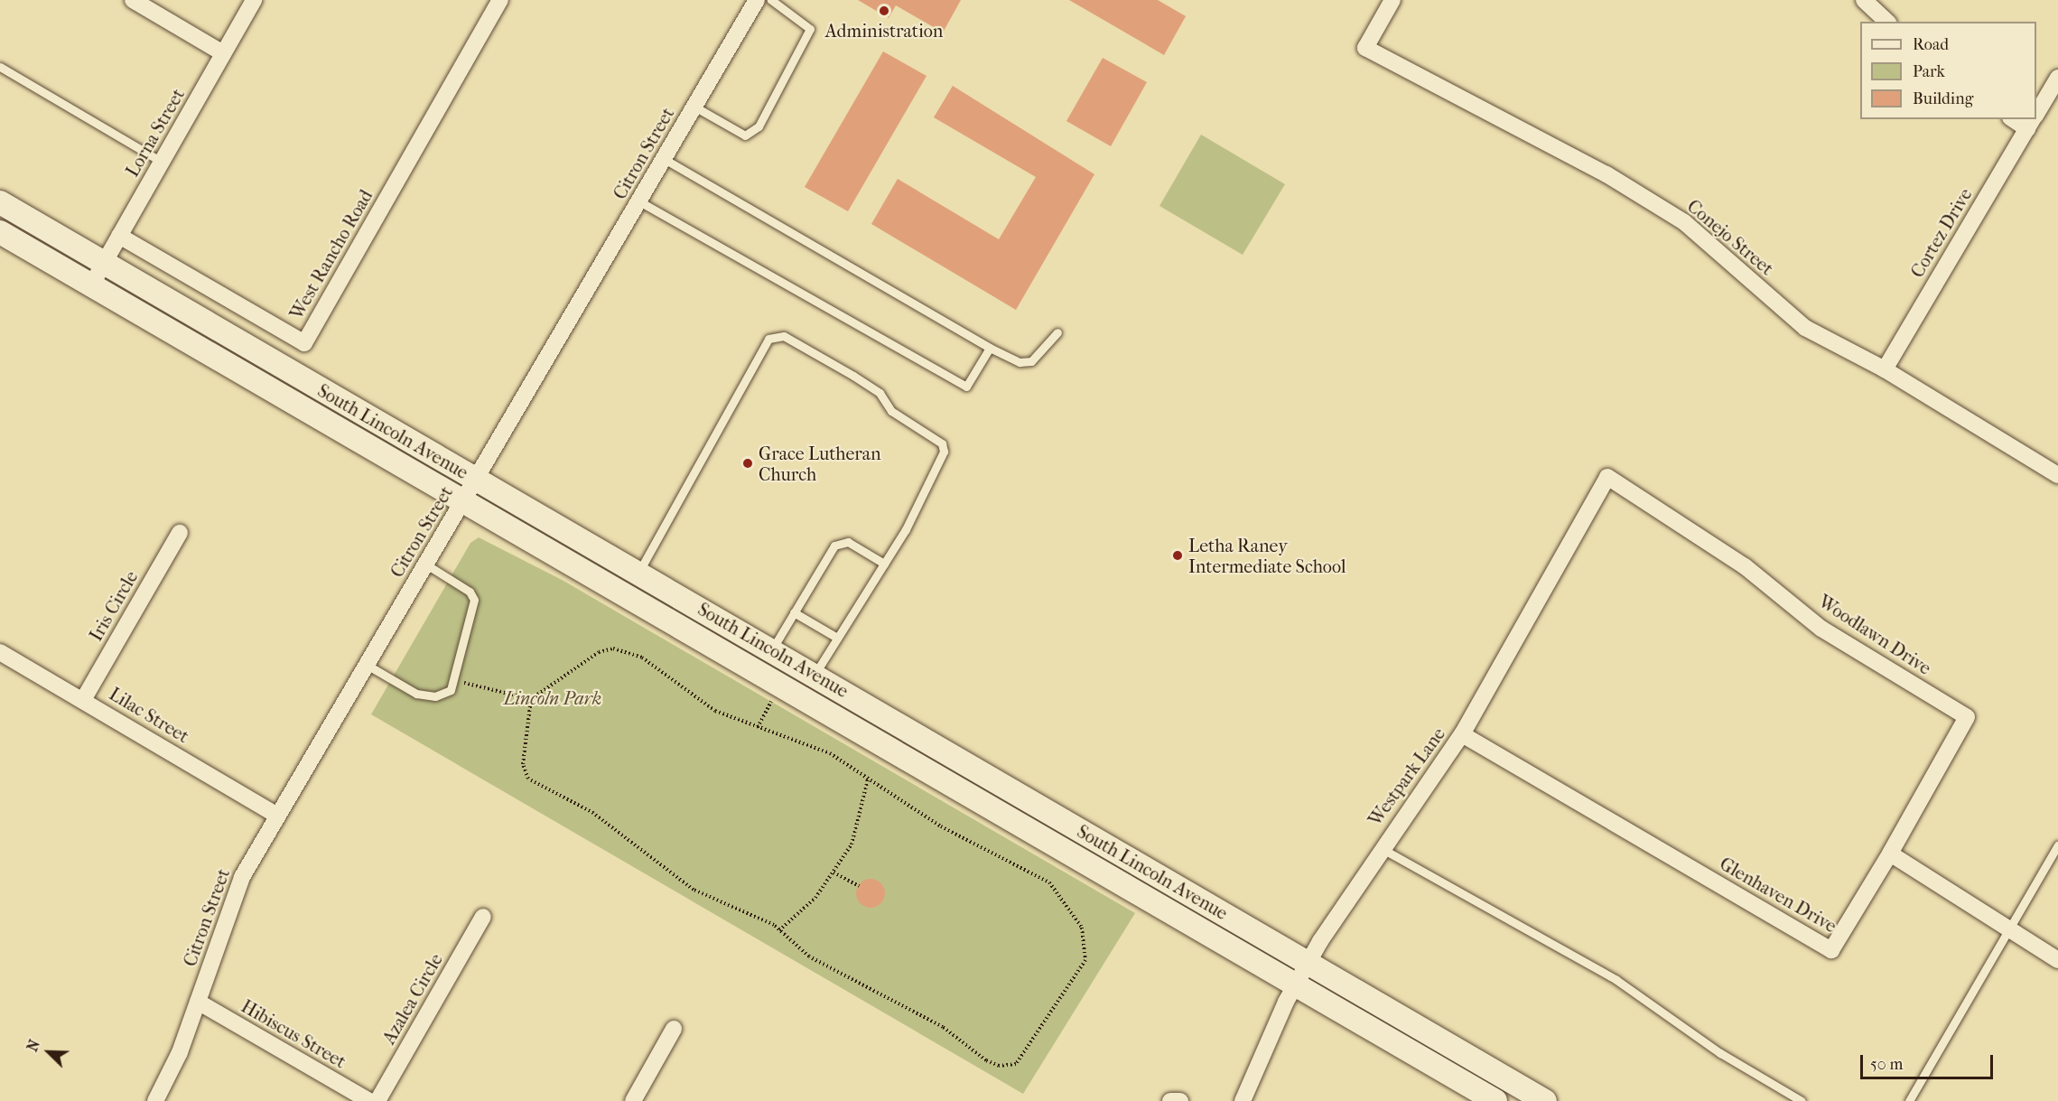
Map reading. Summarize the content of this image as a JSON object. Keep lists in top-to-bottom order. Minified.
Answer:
{"streets":{"main road":["South Lincoln Avenue"],"street":["Lorna Street","Citron Street","Cortez Drive","Conejo Street","West Rancho Road","Iris Circle","Woodlawn Drive","Lilac Street","Westpark Lane","Glenhaven Drive","Azalea Circle","Hibiscus Street"]},"crossings":[["Lorna Street","West Rancho Road"],["Lorna Street","South Lincoln Avenue"],["Citron Street","South Lincoln Avenue"],["Citron Street","Lilac Street"],["Citron Street","Hibiscus Street"],["Cortez Drive","Conejo Street"],["South Lincoln Avenue","Westpark Lane"],["Iris Circle","Lilac Street"],["Woodlawn Drive","Westpark Lane"],["Woodlawn Drive","Glenhaven Drive"],["Westpark Lane","Glenhaven Drive"]],"parks":["Lincoln Park"],"places":["Administration","Grace Lutheran Church","Letha Raney Intermediate School"],"legend":["Road","Park","Building"],"scale_bar":"50 m","north":"top left"}
